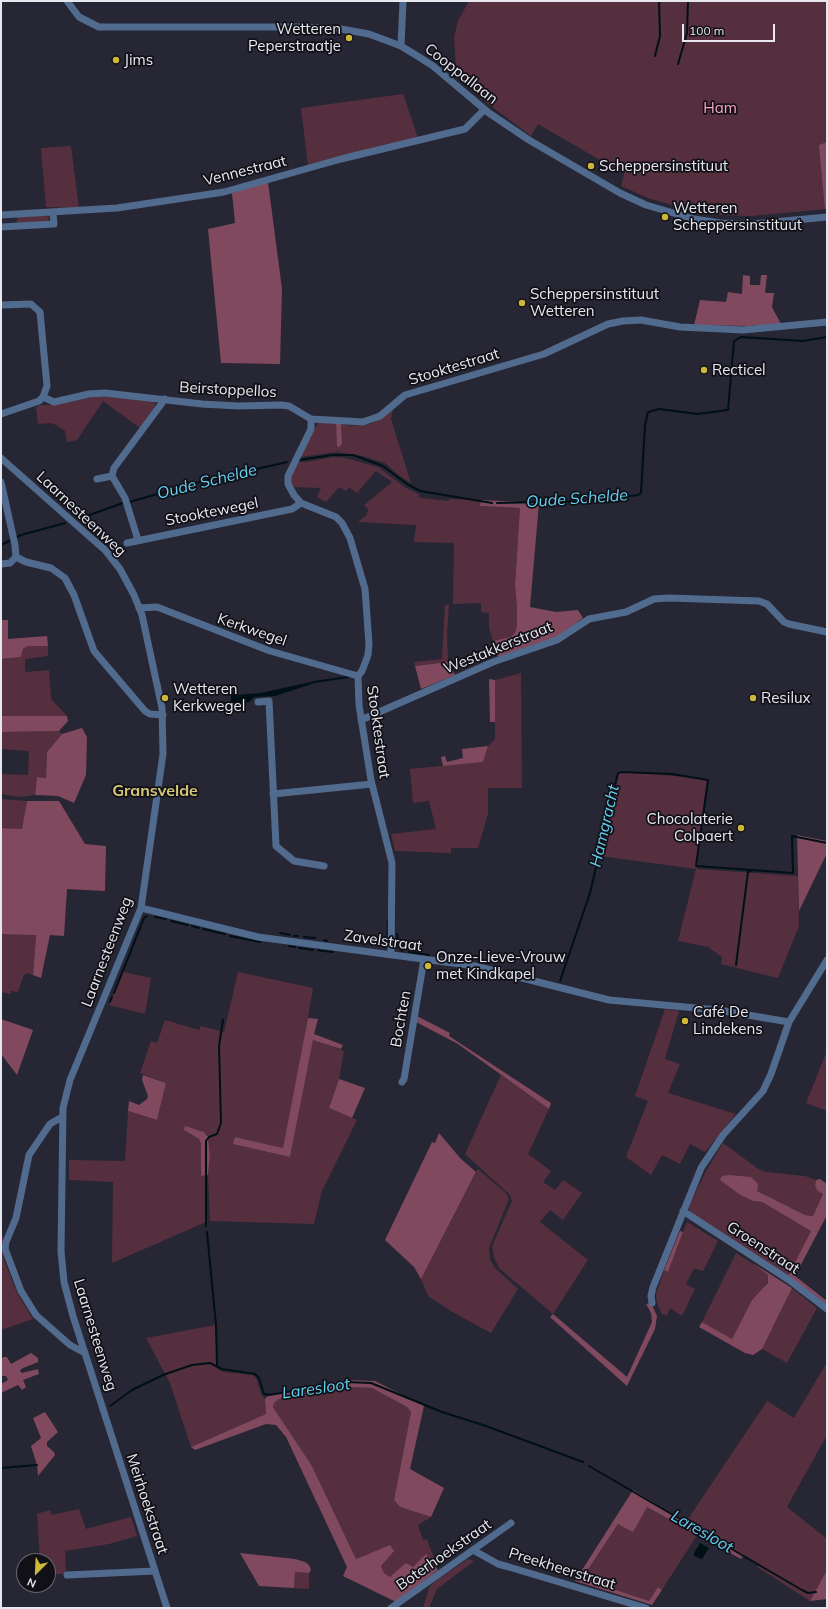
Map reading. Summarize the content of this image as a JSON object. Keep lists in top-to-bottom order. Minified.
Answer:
{"streets":{"street":["Cooppallaan","Vennestraat","Stooktestraat","Beirstoppellos","Stooktewegel","Laarnesteenweg","Kerkwegel","Westakkerstraat","Zavelstraat","Bochten","Groenstraat","Meirhoekstraat","Boterhoekstraat","Preekheerstraat"]},"crossings":[["Cooppallaan","Vennestraat"],["Stooktestraat","Beirstoppellos"],["Stooktestraat","Stooktewegel"],["Stooktestraat","Kerkwegel"],["Stooktestraat","Westakkerstraat"],["Stooktestraat","Zavelstraat"],["Laarnesteenweg","Kerkwegel"],["Laarnesteenweg","Zavelstraat"],["Laarnesteenweg","Meirhoekstraat"],["Zavelstraat","Bochten"],["Boterhoekstraat","Preekheerstraat"]],"districts":["Gransvelde"],"water":["Oude Schelde","Hamgracht","Laresloot"],"parks":["Ham"],"places":["Wetteren Peperstraatje","Jims","Scheppersinstituut","Wetteren Scheppersinstituut","Scheppersinstituut Wetteren","Recticel","Wetteren Kerkwegel","Resilux","Chocolaterie Colpaert","Onze-Lieve-Vrouw met Kindkapel","Café De Lindekens"],"scale_bar":"100 m","north":"bottom left"}
